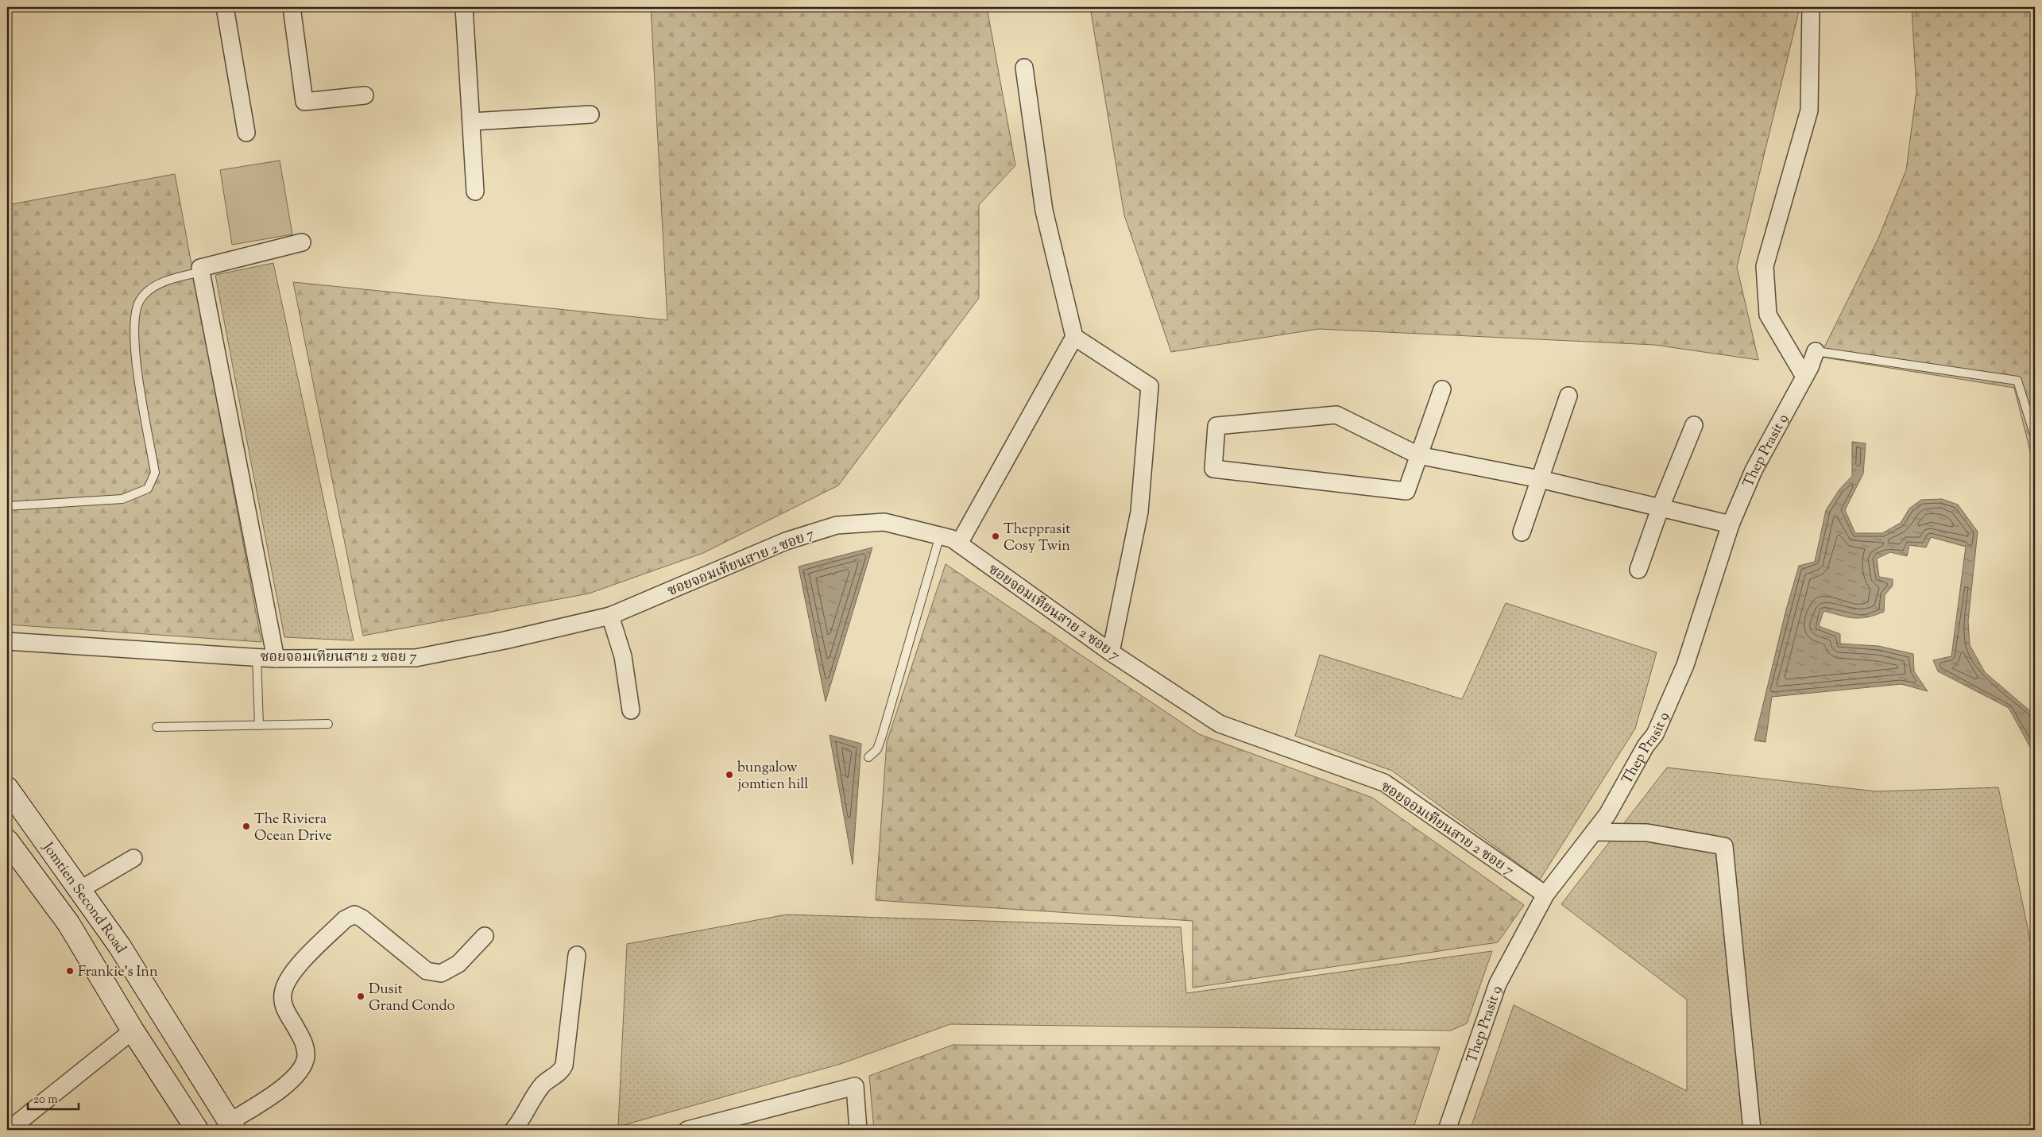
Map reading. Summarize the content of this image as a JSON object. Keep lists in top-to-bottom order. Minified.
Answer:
{"streets":{"main road":["Jomtien Second Road"],"street":["Thep Prasit 9","ซอยจอมเทียนสาย 2 ซอย 7"]},"crossings":[["Thep Prasit 9","ซอยจอมเทียนสาย 2 ซอย 7"]],"places":["Thepprasit Cosy Twin","bungalow jomtien hill","The Riviera Ocean Drive","Frankie's Inn","Dusit Grand Condo"],"scale_bar":"20 m"}
